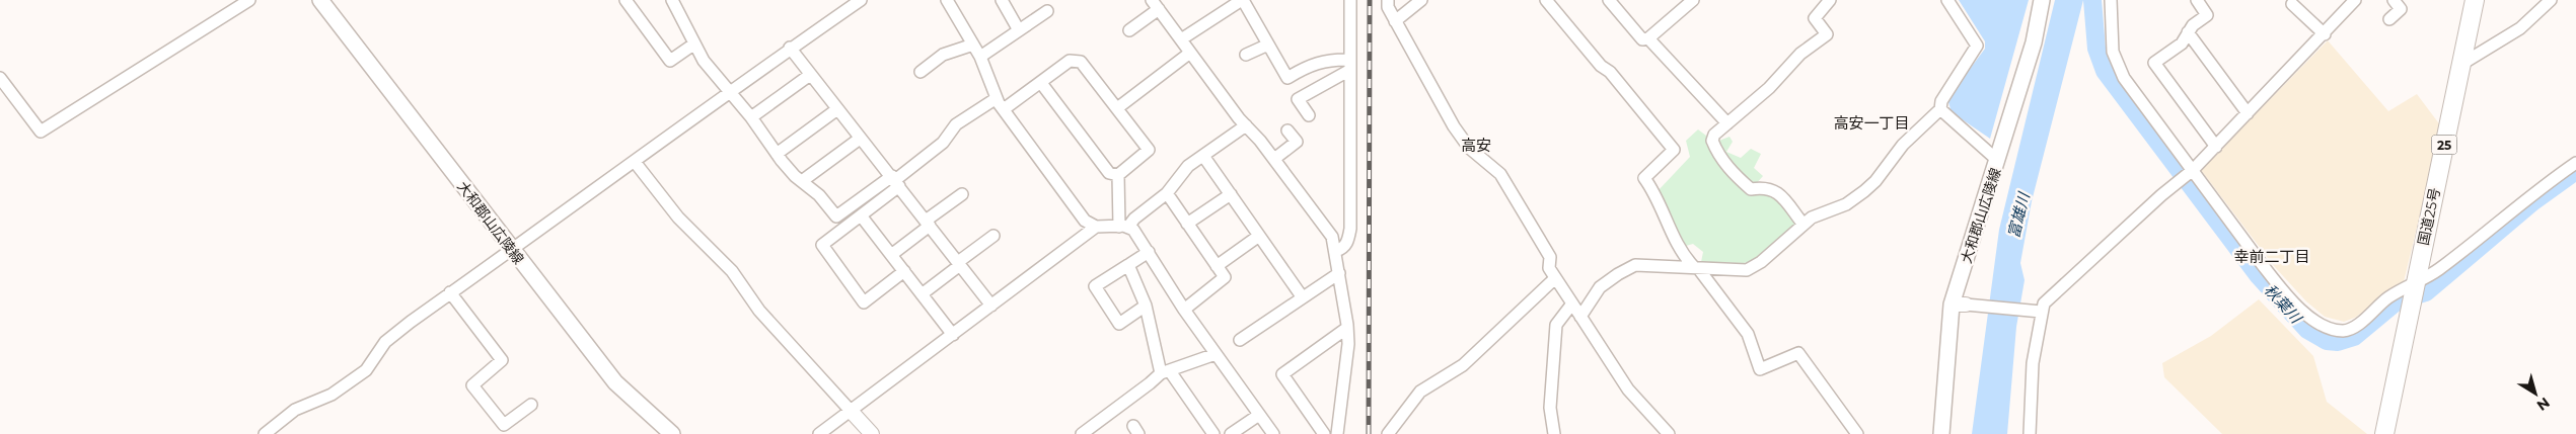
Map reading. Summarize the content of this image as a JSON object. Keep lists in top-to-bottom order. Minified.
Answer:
{"streets":{"highway":["25","国道25号"],"main road":["大和郡山広陵線"]},"districts":["高安一丁目","高安","幸前二丁目"],"water":["富雄川","秋葉川"],"north":"bottom right"}
